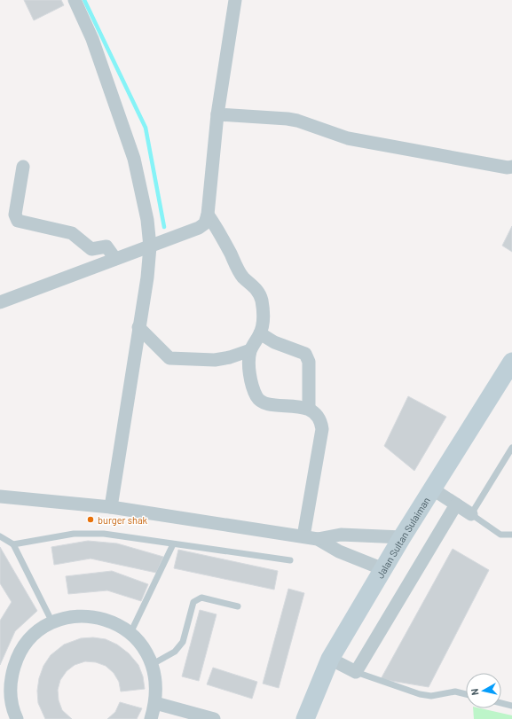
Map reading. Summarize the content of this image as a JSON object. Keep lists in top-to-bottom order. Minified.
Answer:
{"streets":{"street":["Jalan Sultan Sulaiman"]},"places":["burger shak"],"north":"left"}
